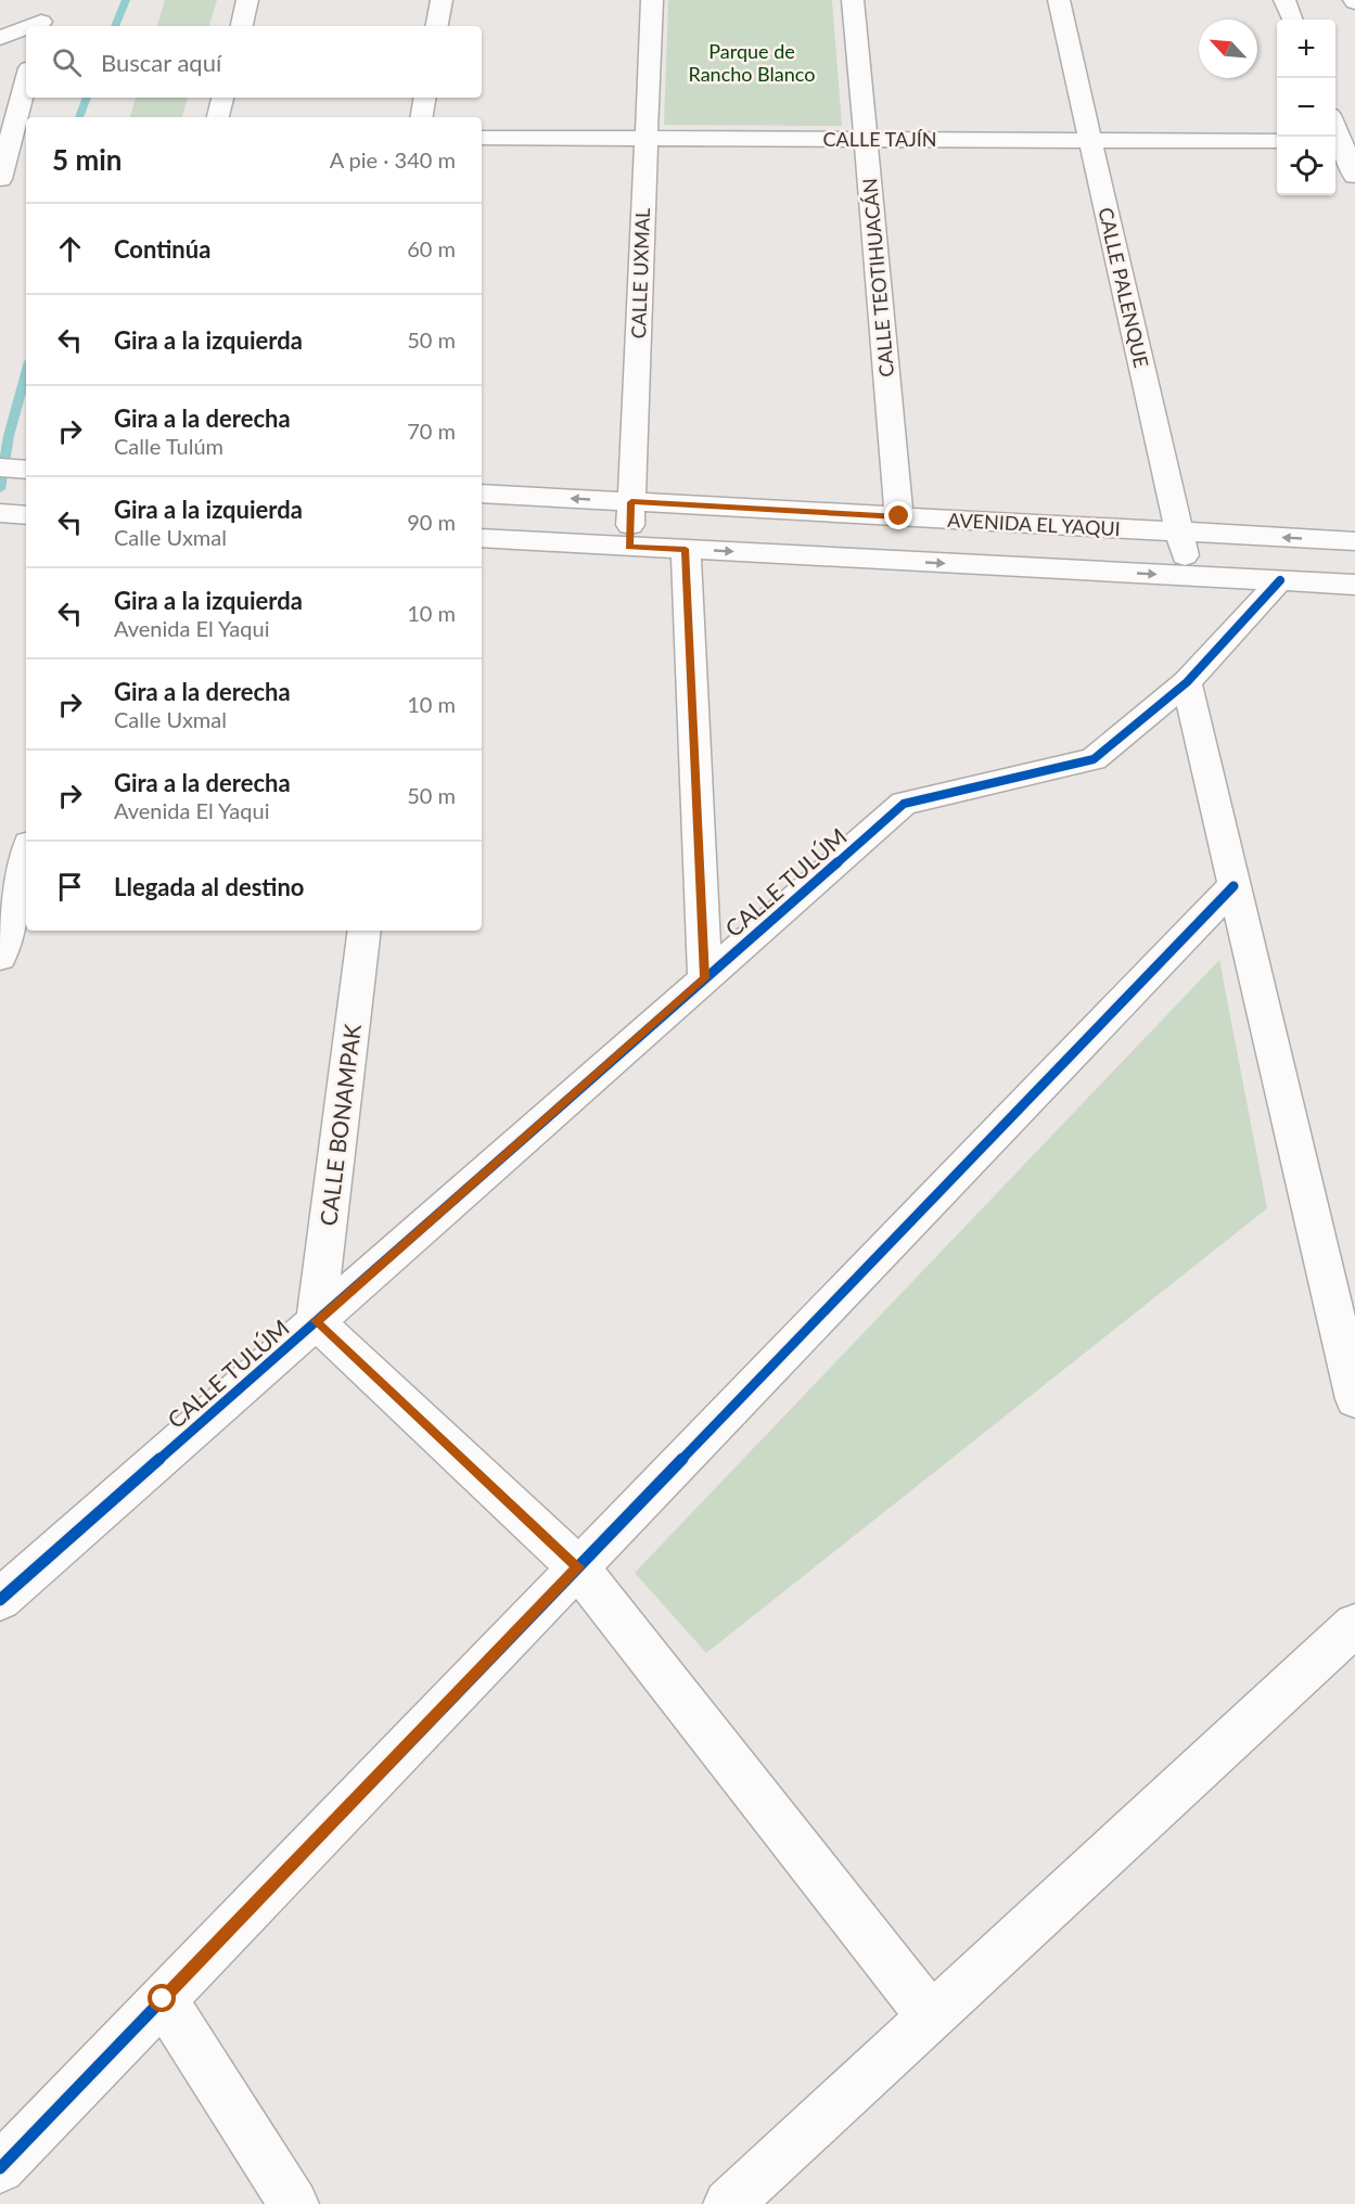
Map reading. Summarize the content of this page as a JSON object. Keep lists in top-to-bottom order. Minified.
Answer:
{"streets":{"street":["CALLE TAJÍN","CALLE UXMAL","CALLE TEOTIHUACÁN","CALLE PALENQUE","AVENIDA EL YAQUI","CALLE TULÚM","CALLE BONAMPAK"]},"crossings":[["CALLE TAJÍN","CALLE UXMAL"],["CALLE TAJÍN","CALLE TEOTIHUACÁN"],["CALLE TAJÍN","CALLE PALENQUE"],["CALLE UXMAL","AVENIDA EL YAQUI"],["CALLE TEOTIHUACÁN","AVENIDA EL YAQUI"],["CALLE PALENQUE","AVENIDA EL YAQUI"],["AVENIDA EL YAQUI","CALLE TULÚM"],["CALLE TULÚM","CALLE BONAMPAK"]],"parks":["Parque de Rancho Blanco"],"north":"top left","page":{"map_buttons":["+","−"],"search":"Buscar aquí","heading":["5 min","A pie · 340 m"],"list":[["Continúa","60 m"],["Gira a la izquierda","50 m"],["Gira a la derecha","Calle Tulúm","70 m"],["Gira a la izquierda","Calle Uxmal","90 m"],["Gira a la izquierda","Avenida El Yaqui","10 m"],["Gira a la derecha","Calle Uxmal","10 m"],["Gira a la derecha","Avenida El Yaqui","50 m"],"Llegada al destino"]}}
